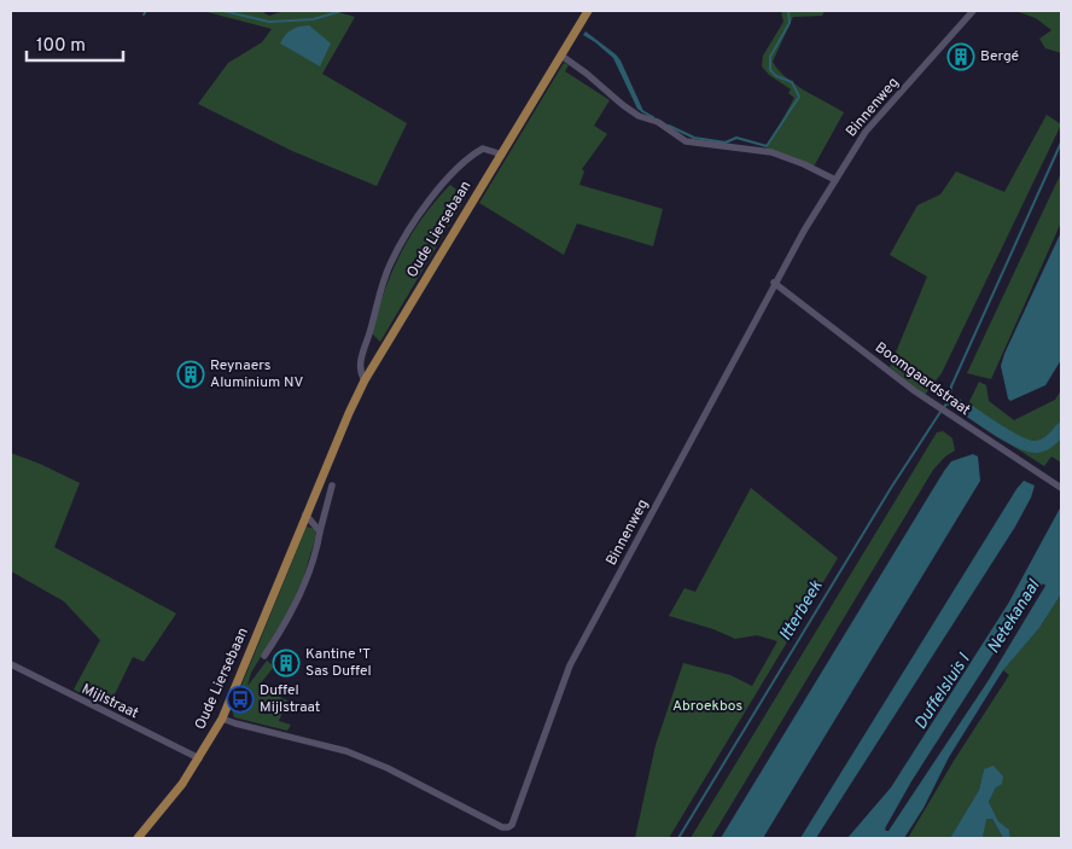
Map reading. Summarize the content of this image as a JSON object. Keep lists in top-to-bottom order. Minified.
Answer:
{"streets":{"main road":["Oude Liersebaan"],"street":["Binnenweg","Boomgaardstraat","Mijlstraat"]},"crossings":[["Binnenweg","Oude Liersebaan"],["Binnenweg","Boomgaardstraat"],["Oude Liersebaan","Mijlstraat"]],"water":["Itterbeek","Netekanaal","Duffelsluis I"],"parks":["Abroekbos"],"places":{"building":["Bergé","Reynaers Aluminium NV","Kantine 'T Sas Duffel"],"bus stop":["Duffel Mijlstraat"]},"scale_bar":"100 m"}
